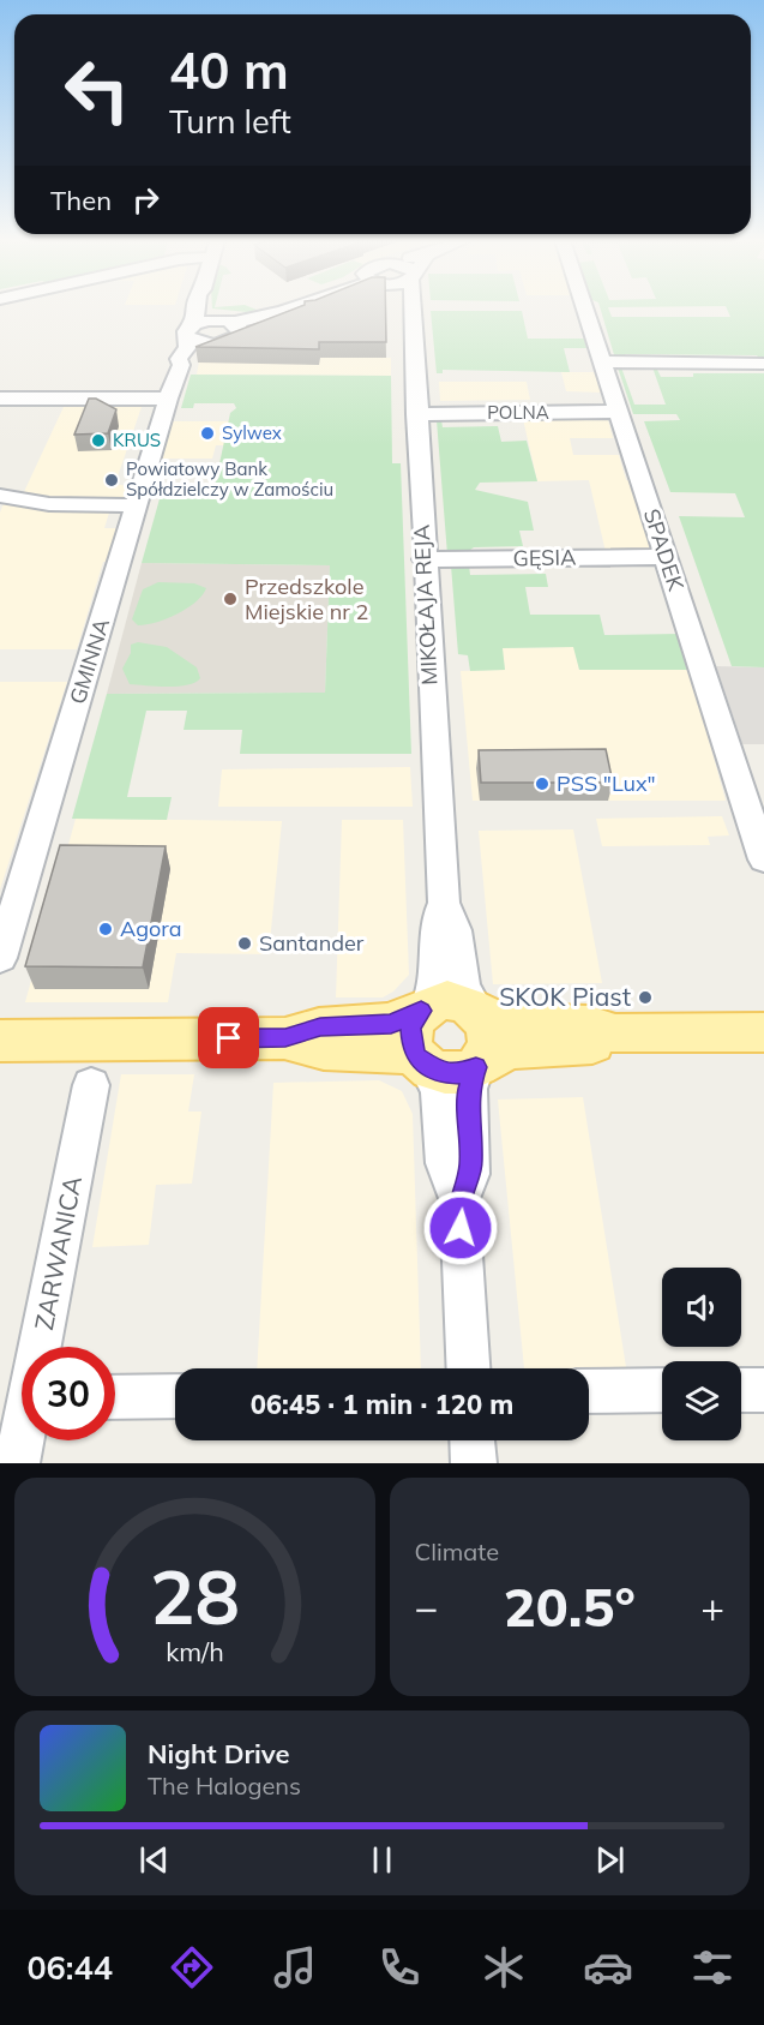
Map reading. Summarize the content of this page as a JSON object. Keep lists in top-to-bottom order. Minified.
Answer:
{"streets":{"street":["POLNA","SPADEK","GĘSIA","MIKOŁAJA REJA","GMINNA","ZARWANICA"]},"crossings":[["POLNA","SPADEK"],["POLNA","MIKOŁAJA REJA"],["SPADEK","GĘSIA"],["GĘSIA","MIKOŁAJA REJA"]],"places":["Sylwex","KRUS","Powiatowy Bank Spółdzielczy w Zamościu","Przedszkole Miejskie nr 2","PSS \"Lux\"","Agora","Santander","SKOK Piast"],"page":{"turn":["40 m","Turn left"],"then":"Then","limit":"30","trip":"06:45 · 1 min · 120 m","tile":"Climate","heat":["−","20.5°","+"],"song":["Night Drive","The Halogens"],"tabs":"06:44","gauge":["28","km/h"]}}
